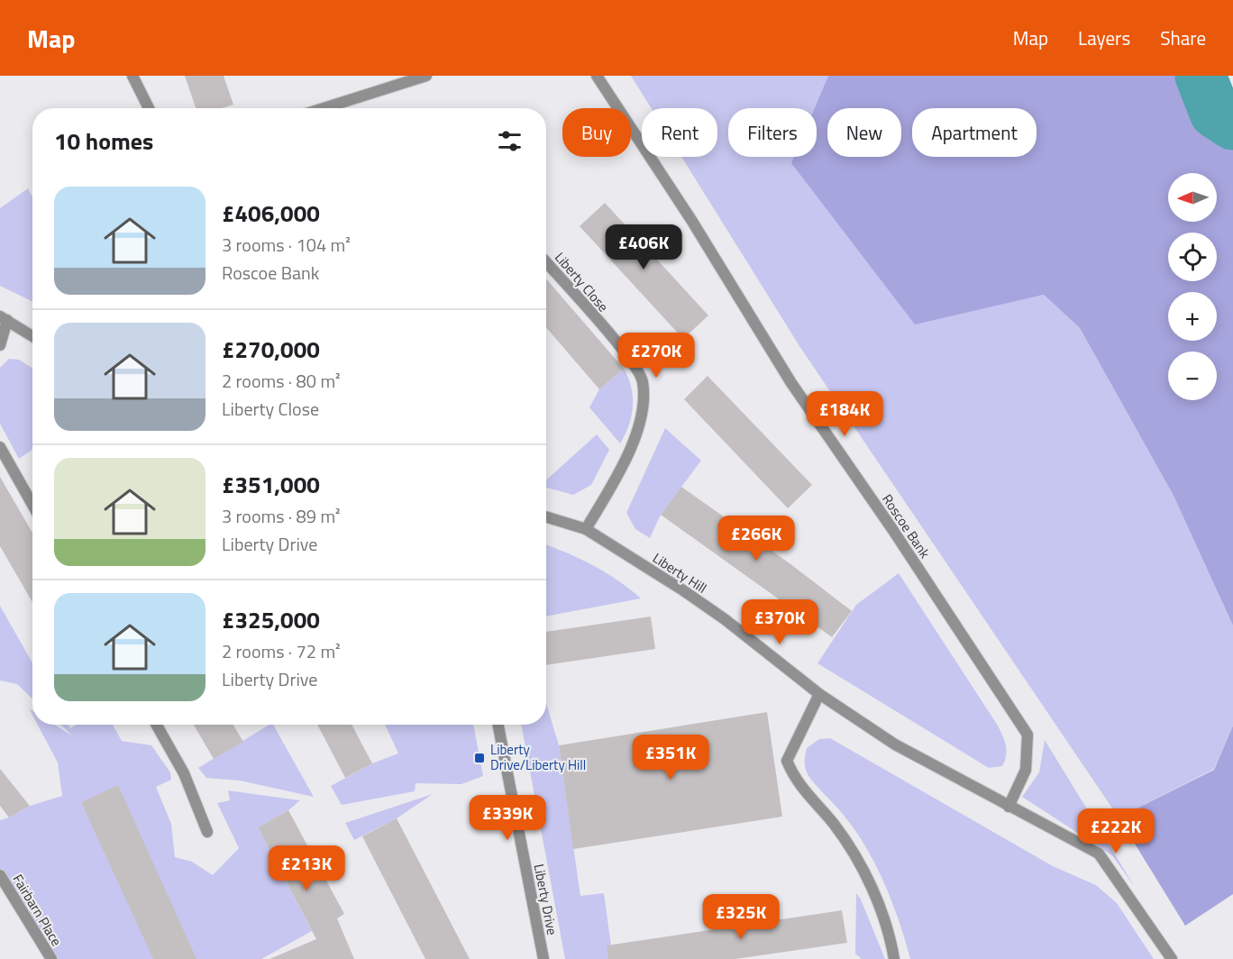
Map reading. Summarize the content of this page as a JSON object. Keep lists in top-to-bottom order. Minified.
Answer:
{"streets":{"street":["Liberty Close","Roscoe Bank","Liberty Hill","Liberty Drive","Fairbarn Place"]},"crossings":[["Liberty Close","Liberty Hill"],["Roscoe Bank","Liberty Hill"]],"places":{"transit":["Liberty Drive/Liberty Hill"]},"north":"left","page":{"header":"Map","nav":["Map","Layers","Share"],"chip":["Buy","Rent","Filters","New","Apartment"],"heading":"10 homes","map_buttons":["+","−"],"list":[{"name":"£406,000","note":"3 rooms · 104 m² · Roscoe Bank"},{"name":"£270,000","note":"2 rooms · 80 m² · Liberty Close"},{"name":"£351,000","note":"3 rooms · 89 m² · Liberty Drive"},{"name":"£325,000","note":"2 rooms · 72 m² · Liberty Drive"}],"price":["£406K","£270K","£184K","£266K","£370K","£351K","£339K","£222K","£213K","£325K"]}}
